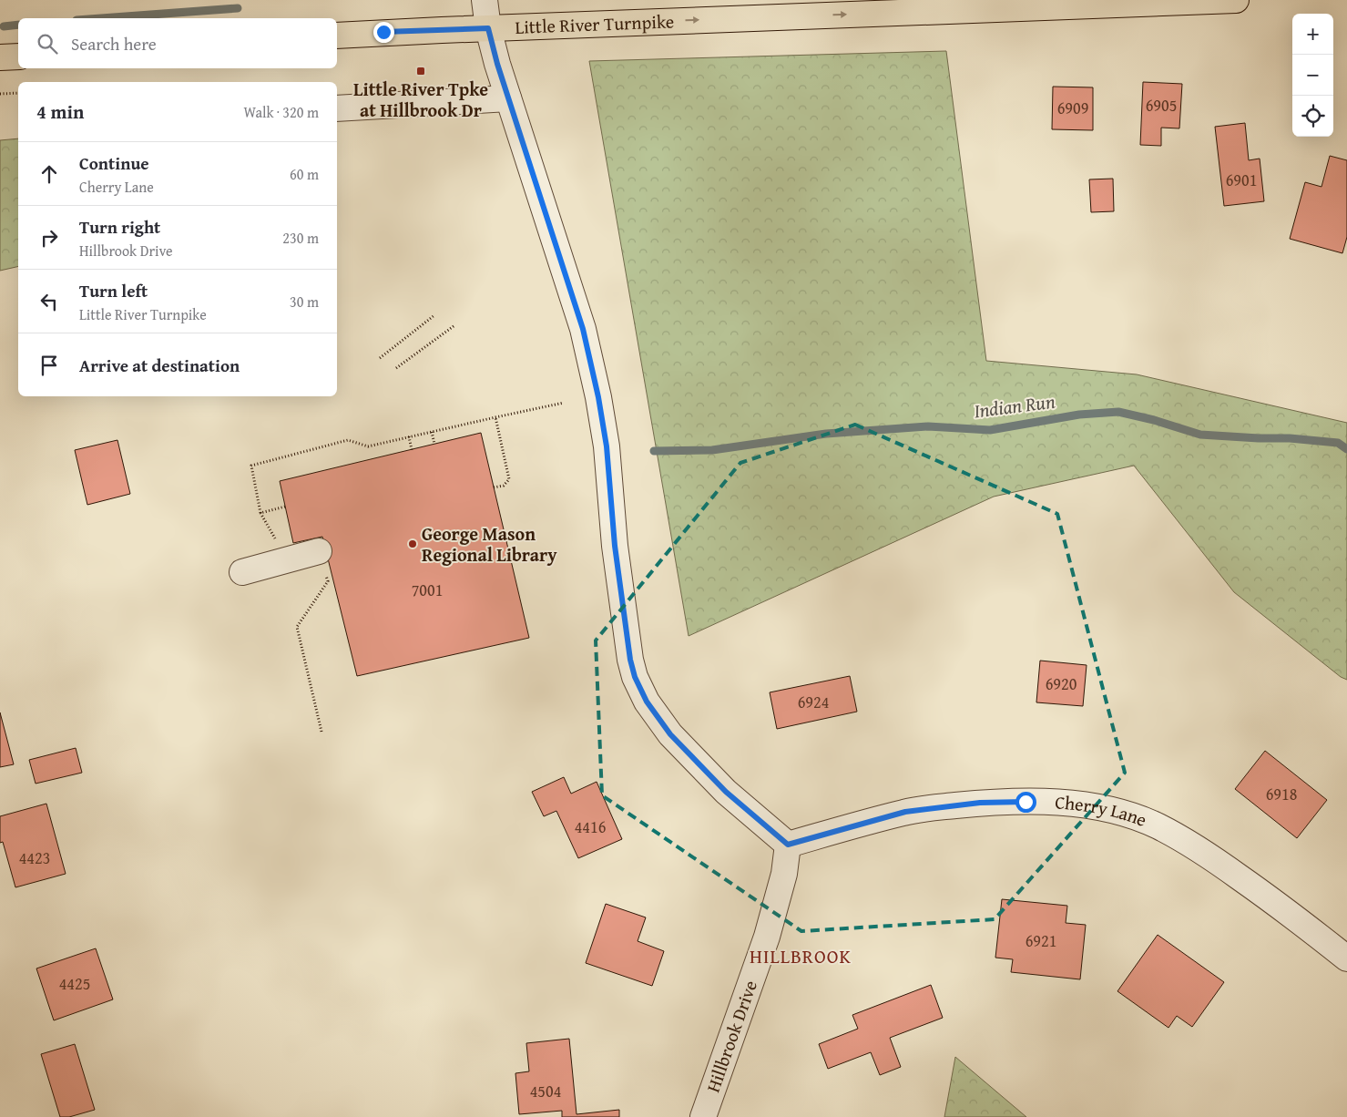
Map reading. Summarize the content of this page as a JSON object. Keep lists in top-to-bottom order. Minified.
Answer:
{"streets":{"main road":["Little River Turnpike"],"street":["Cherry Lane","Hillbrook Drive"]},"crossings":[["Cherry Lane","Hillbrook Drive"]],"one_way":["Little River Turnpike"],"districts":["HILLBROOK"],"water":["Indian Run"],"places":{"transit":["Little River Tpke at Hillbrook Dr"],"other":["George Mason Regional Library"]},"house_numbers":["6905","6909","6901","7001","6920","6924","6918","4416","4423","6921","4425","4504"],"page":{"map_buttons":["+","−"],"search":"Search here","heading":["4 min","Walk · 320 m"],"list":[["Continue","Cherry Lane","60 m"],["Turn right","Hillbrook Drive","230 m"],["Turn left","Little River Turnpike","30 m"],"Arrive at destination"]}}
